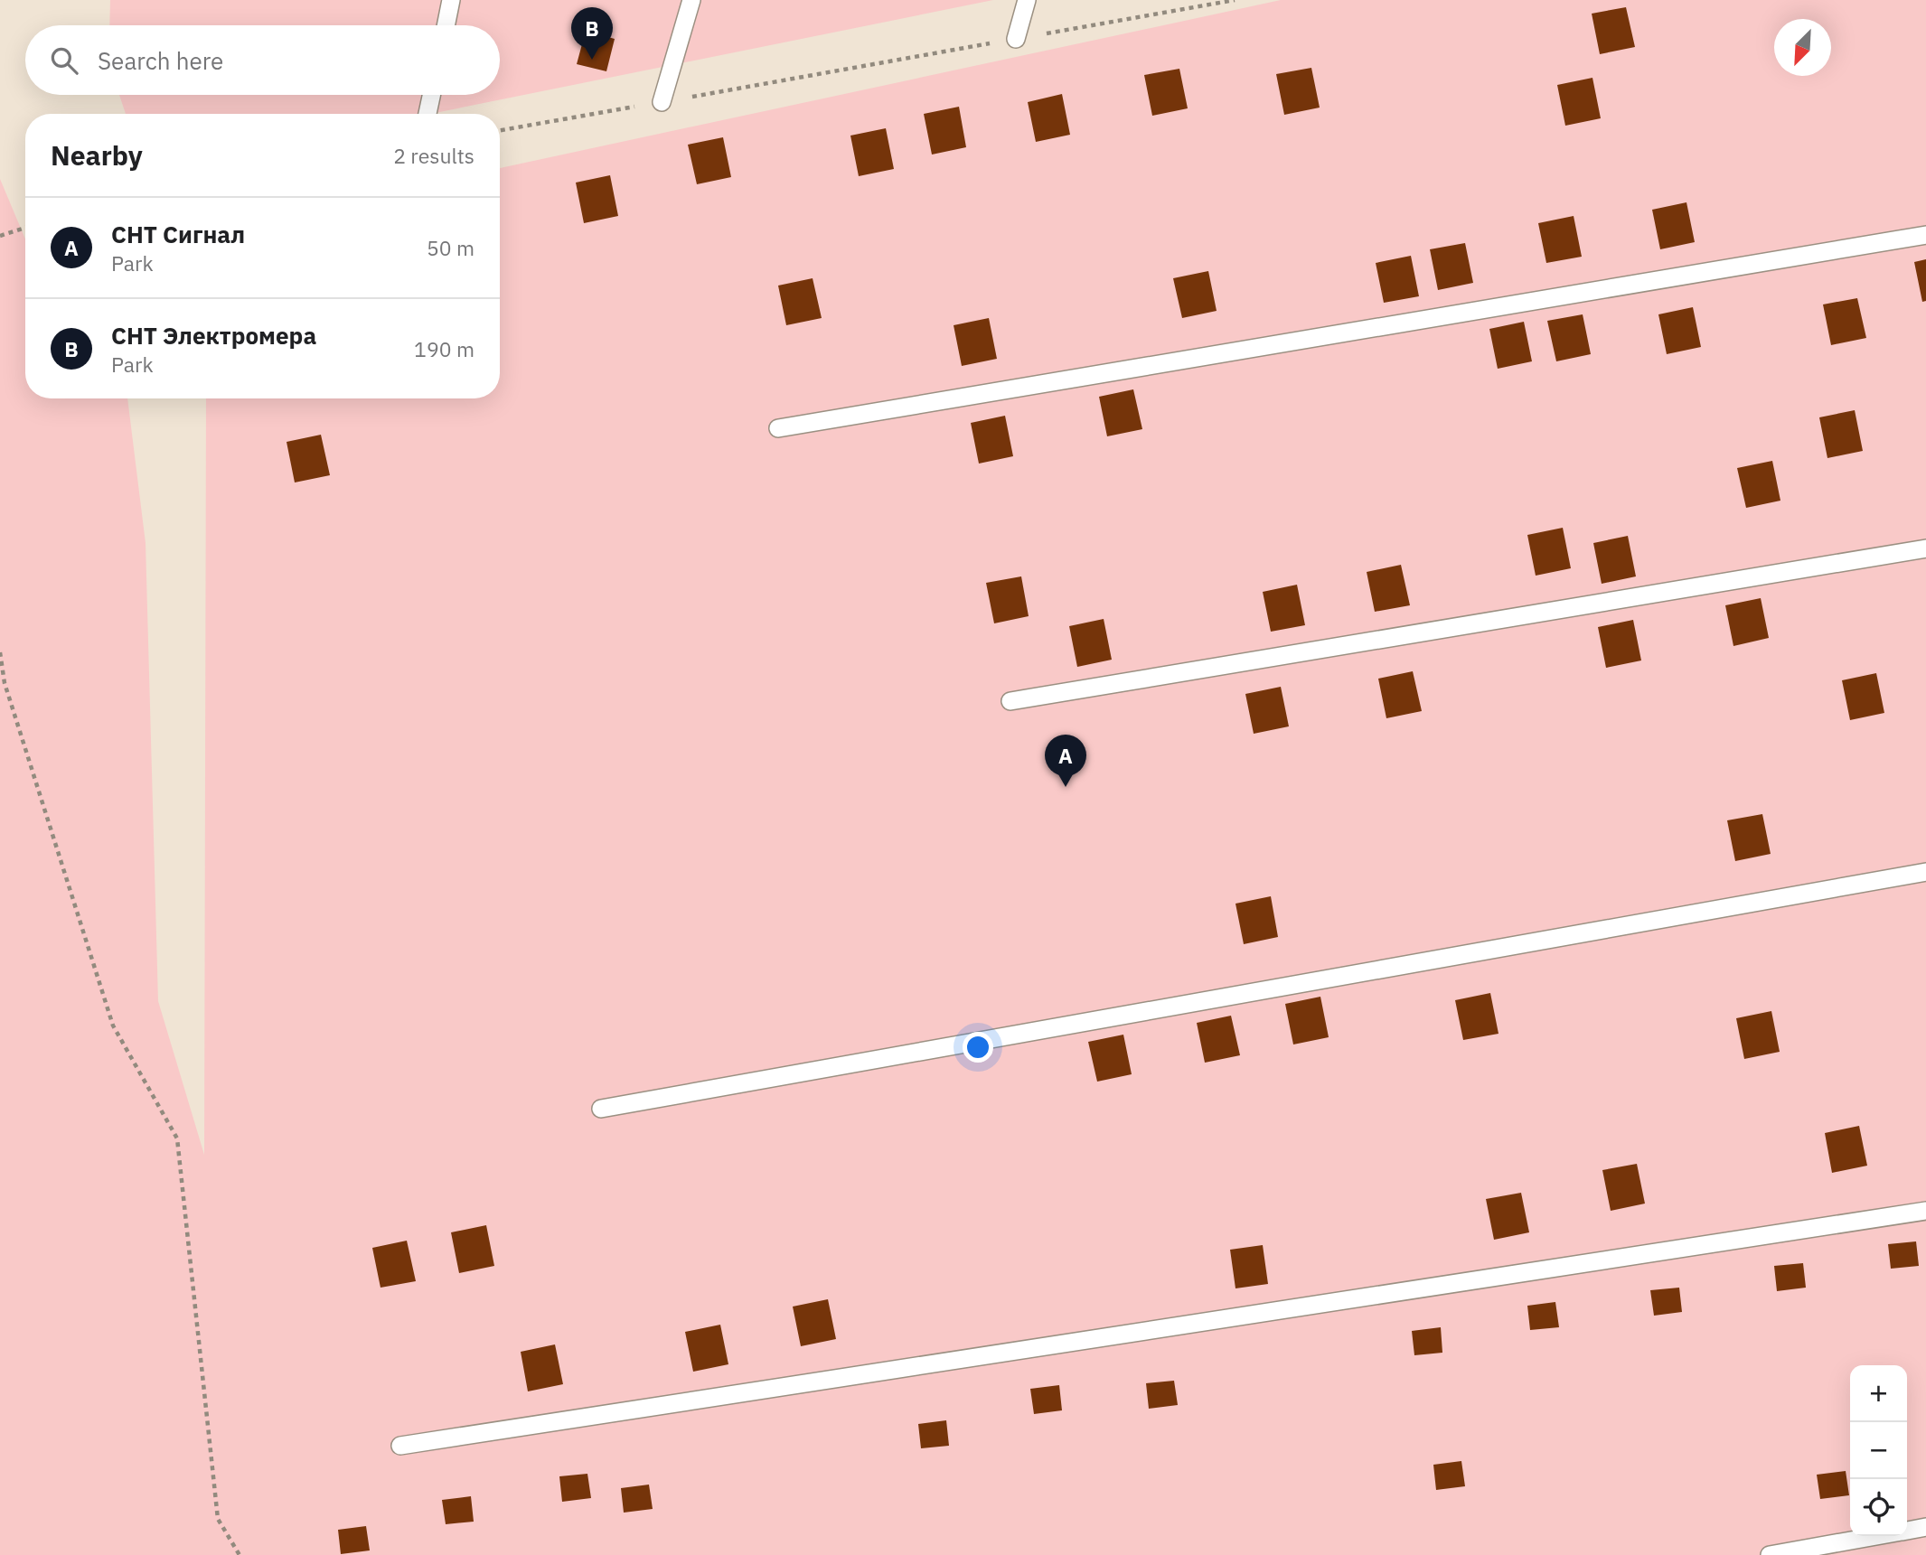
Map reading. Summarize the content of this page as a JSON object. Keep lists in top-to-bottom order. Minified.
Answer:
{"north":"bottom left","page":{"pins":["B","A"],"search":"Search here","heading":["Nearby","2 results"],"list":[{"mark":"A","name":"СНТ Сигнал","note":"Park","value":"50 m"},{"mark":"B","name":"СНТ Электромера","note":"Park","value":"190 m"}],"map_buttons":["+","−"]}}
